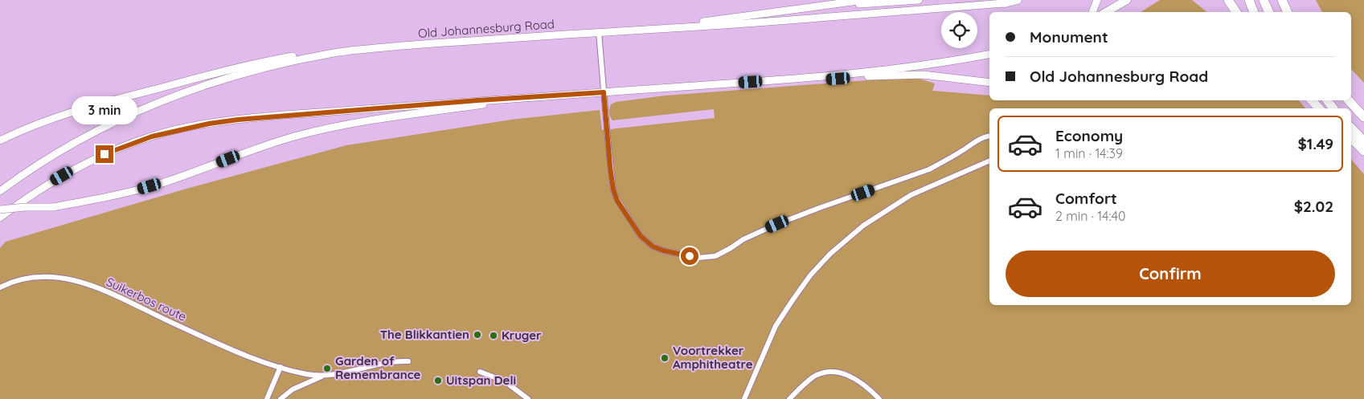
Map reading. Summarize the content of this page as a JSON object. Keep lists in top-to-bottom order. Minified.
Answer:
{"streets":{"main road":["Old Johannesburg Road"],"street":["Suikerbos route"]},"places":["The Blikkantien","Kruger","Voortrekker Amphitheatre","Garden of Remembrance","Uitspan Deli"],"page":{"banner":["Monument","Old Johannesburg Road"],"bubble":"3 min","list":[{"name":"Economy","note":"1 min · 14:39","value":"$1.49"},{"name":"Comfort","note":"2 min · 14:40","value":"$2.02"}],"buttons":"Confirm"}}
